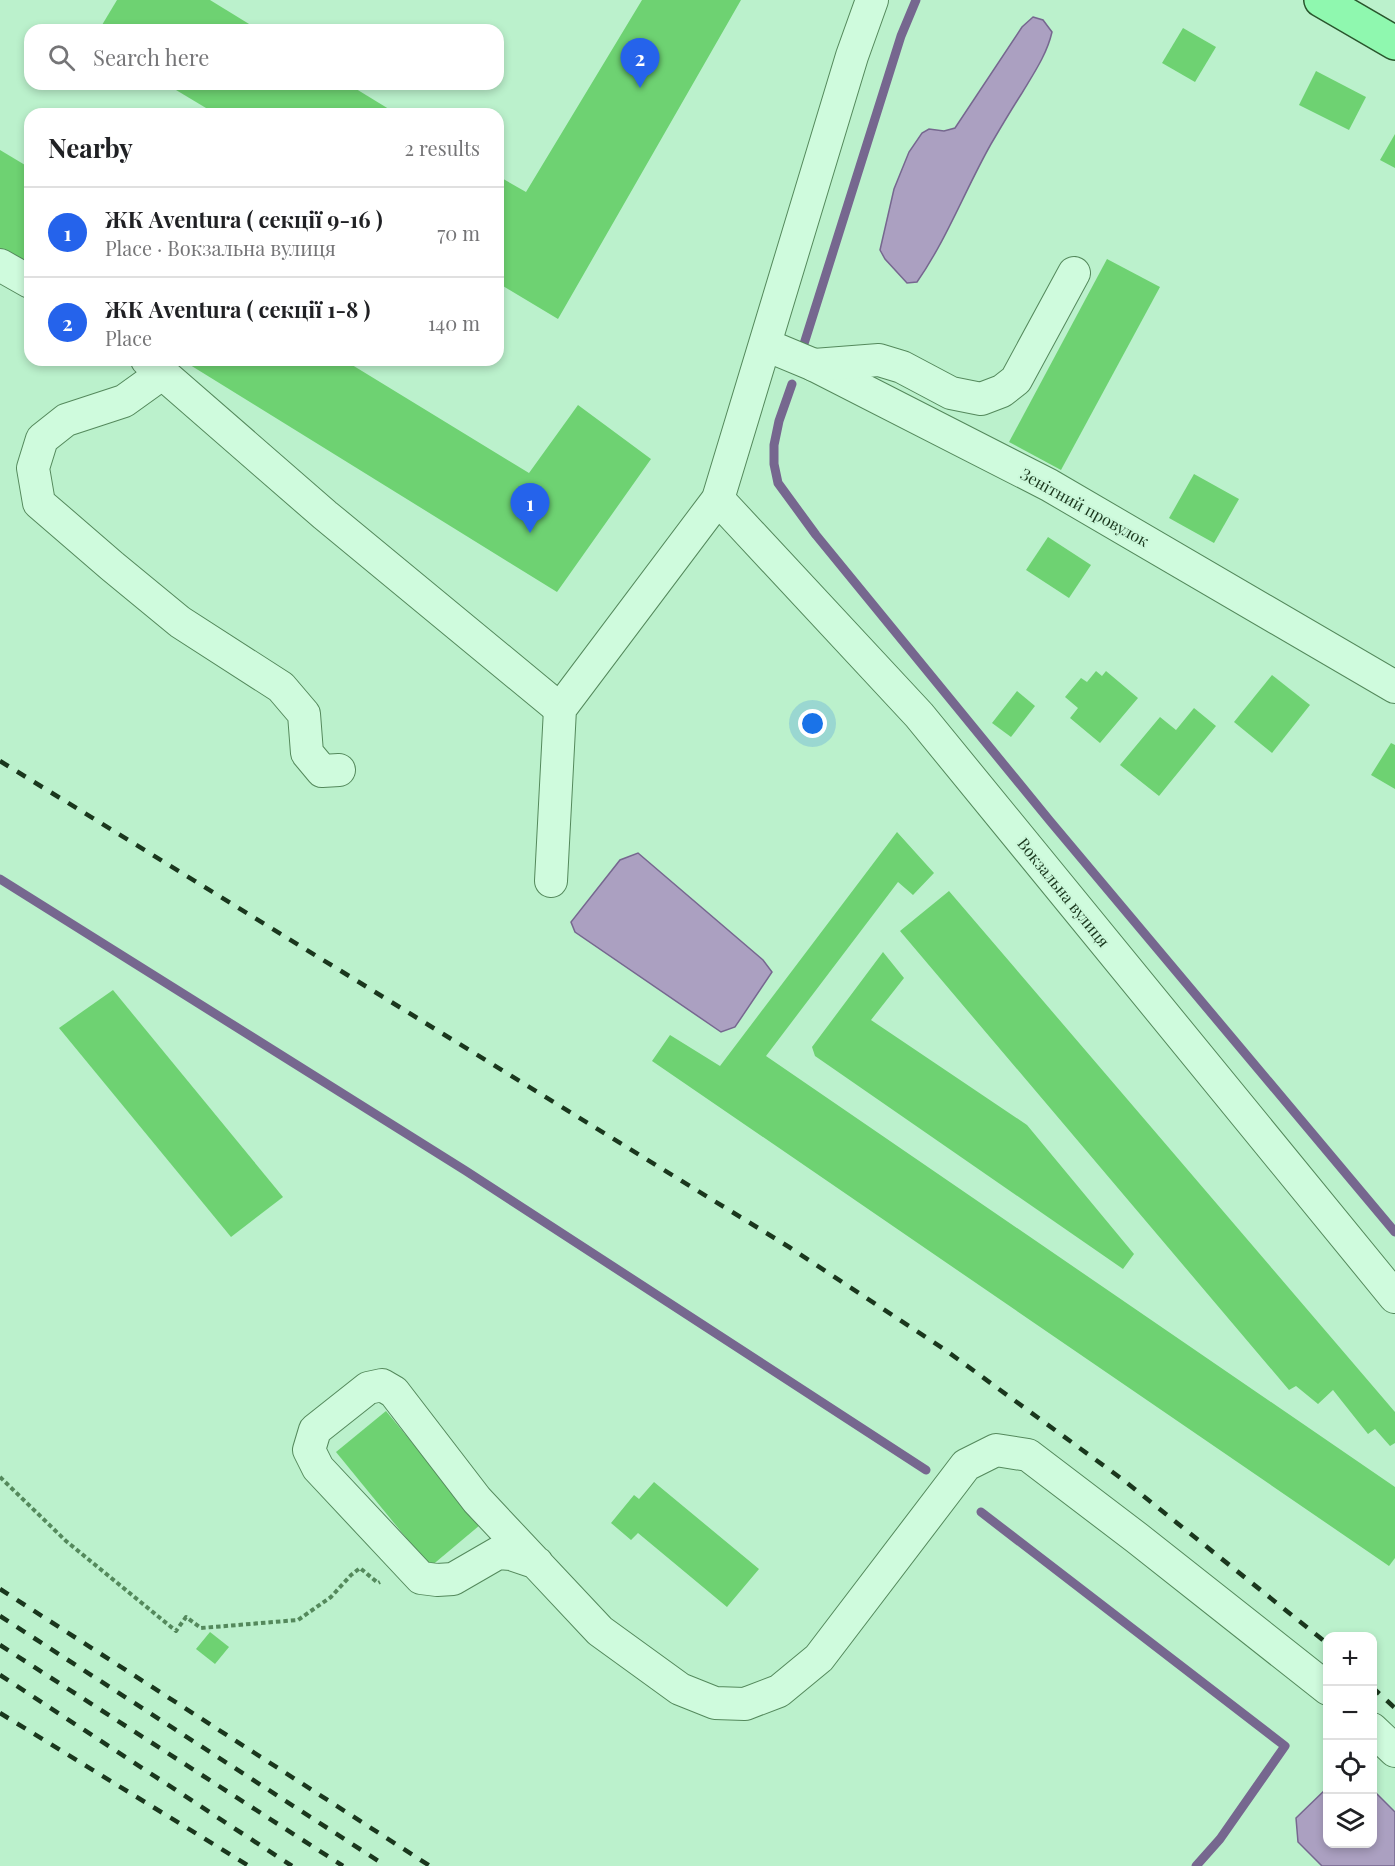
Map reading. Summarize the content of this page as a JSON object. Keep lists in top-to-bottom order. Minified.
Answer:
{"streets":{"street":["Зенітний провулок","Вокзальна вулиця"]},"page":{"search":"Search here","pins":["2","1"],"heading":["Nearby","2 results"],"list":[{"mark":"1","name":"ЖК Aventura ( секції 9-16 )","note":"Place · Вокзальна вулиця","value":"70 m"},{"mark":"2","name":"ЖК Aventura ( секції 1-8 )","note":"Place","value":"140 m"}],"map_buttons":["+","−"]}}
